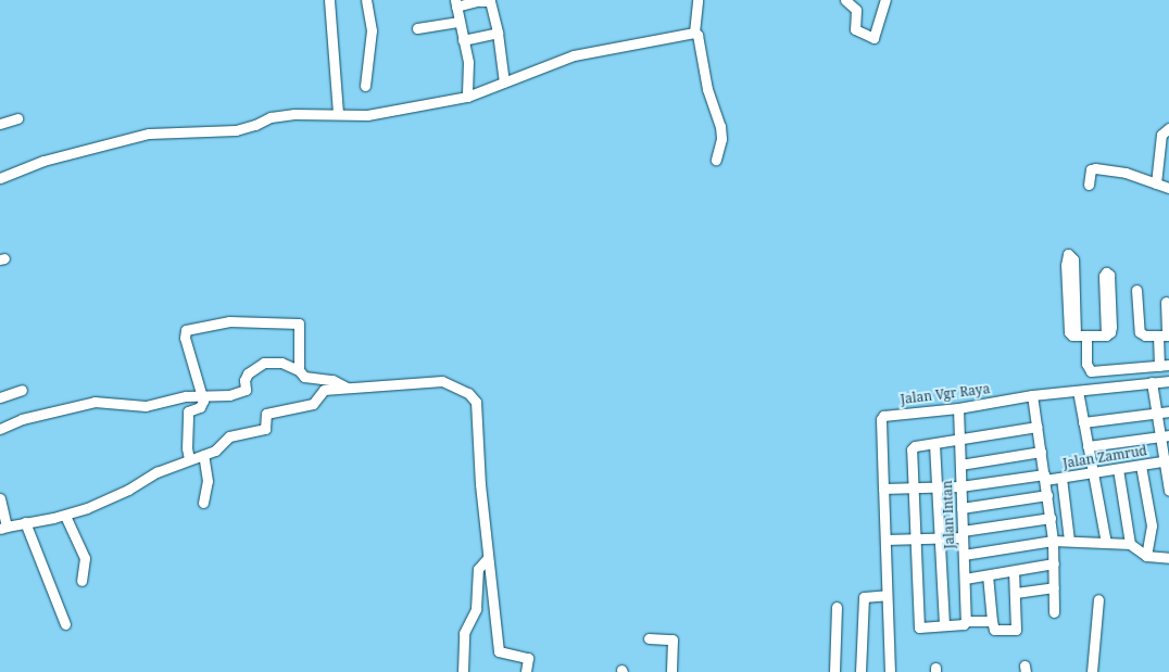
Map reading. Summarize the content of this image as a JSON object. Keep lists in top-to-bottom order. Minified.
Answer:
{"streets":{"street":["Jalan Vgr Raya","Jalan Zamrud","Jalan Intan"]},"crossings":[["Jalan Vgr Raya","Jalan Zamrud"],["Jalan Vgr Raya","Jalan Intan"],["Jalan Zamrud","Jalan Intan"]]}
